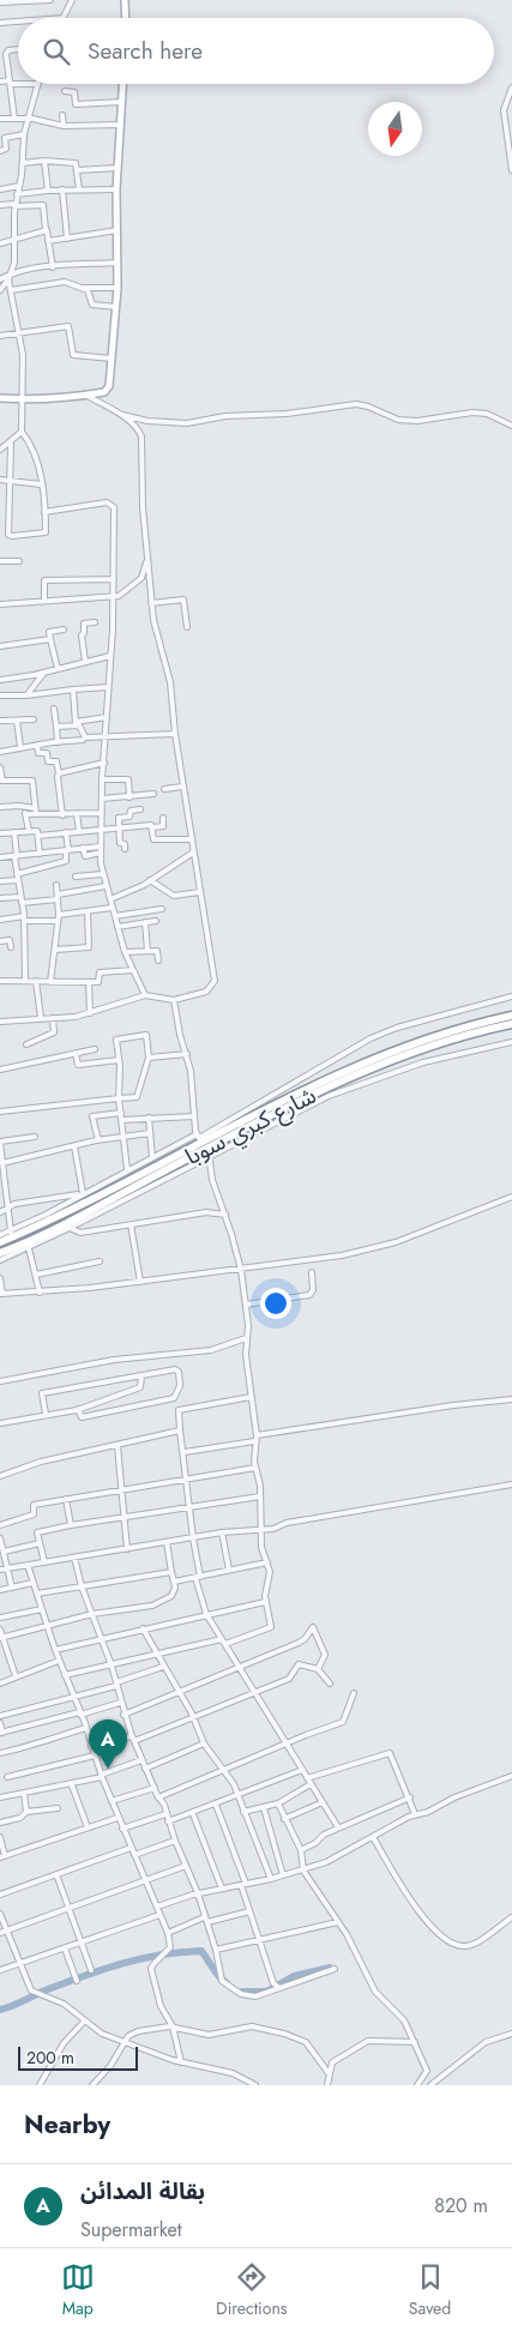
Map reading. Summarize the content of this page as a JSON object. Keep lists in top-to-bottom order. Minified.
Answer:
{"streets":{"highway":["شارع كبري سوبا"]},"scale_bar":"200 m","north":"bottom","page":{"search":"Search here","pins":"A","scale":"200 m","heading":"Nearby","list":[{"mark":"A","name":"بقالة المدائن","note":"Supermarket","value":"820 m"}],"nav":["Map","Directions","Saved"]}}
